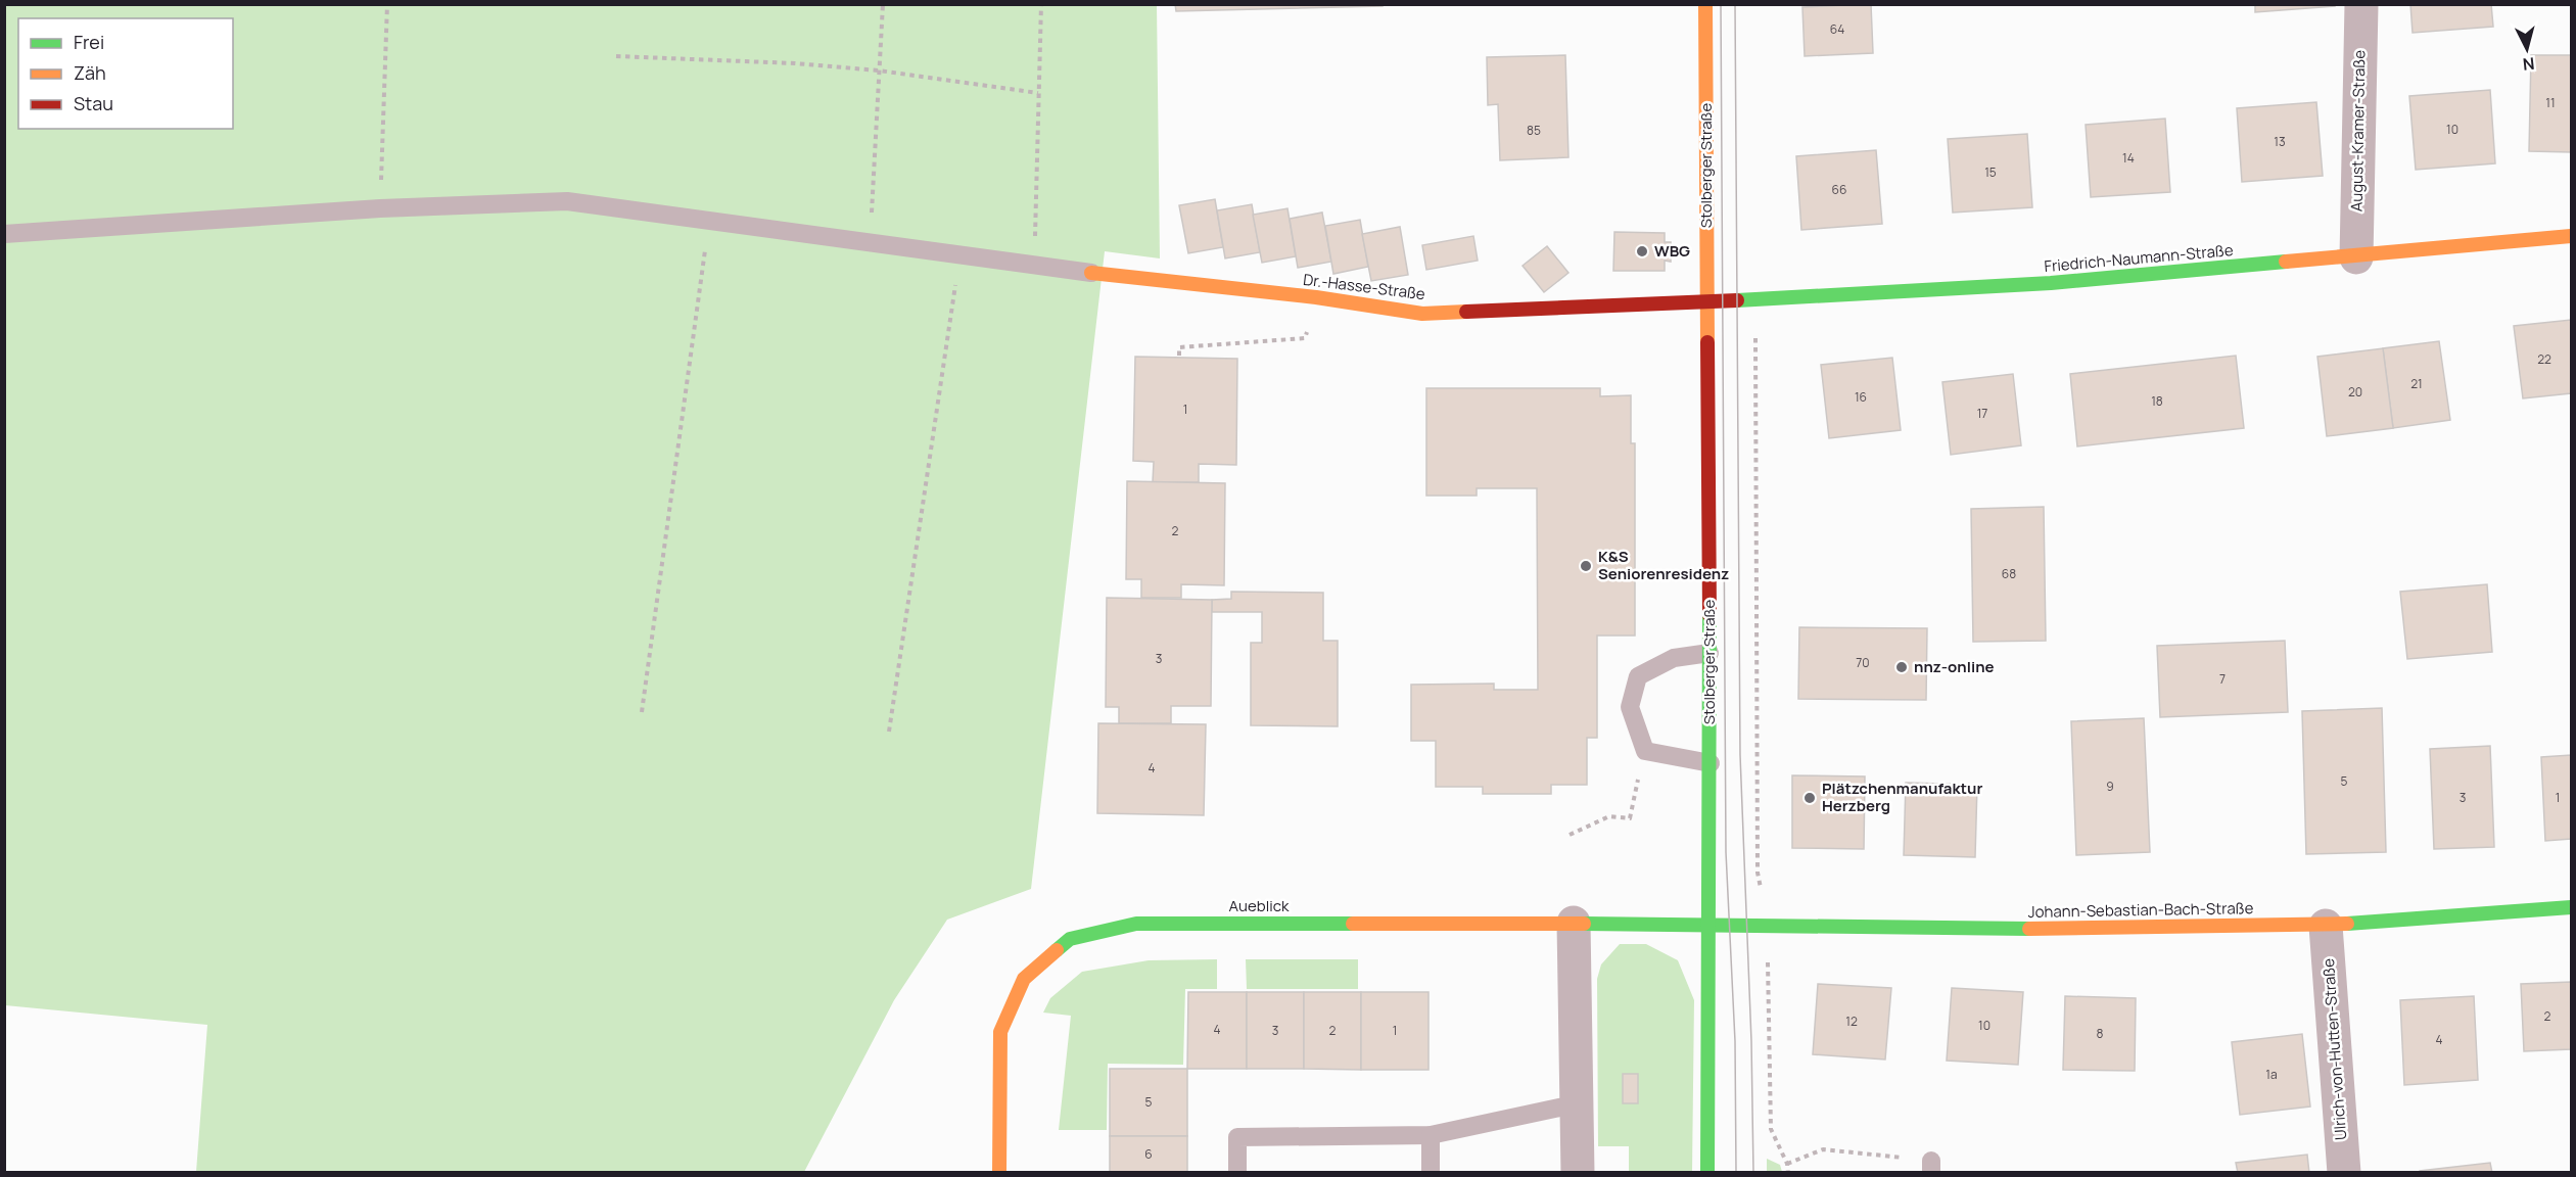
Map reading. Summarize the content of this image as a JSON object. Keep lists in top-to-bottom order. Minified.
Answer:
{"streets":{"street":["August-Kramer-Straße","Stolberger Straße","Friedrich-Naumann-Straße","Dr.-Hasse-Straße","Aueblick","Johann-Sebastian-Bach-Straße","Ulrich-von-Hutten-Straße"]},"crossings":[["August-Kramer-Straße","Friedrich-Naumann-Straße"],["Stolberger Straße","Friedrich-Naumann-Straße"],["Stolberger Straße","Dr.-Hasse-Straße"],["Stolberger Straße","Aueblick"],["Stolberger Straße","Johann-Sebastian-Bach-Straße"],["Friedrich-Naumann-Straße","Dr.-Hasse-Straße"],["Aueblick","Johann-Sebastian-Bach-Straße"],["Johann-Sebastian-Bach-Straße","Ulrich-von-Hutten-Straße"]],"places":["WBG","K&S Seniorenresidenz","nnz-online","Plätzchenmanufaktur Herzberg"],"house_numbers":["64","11","10","85","13","14","15","66","22","21","20","16","18","1","17","2","68","3","70","7","4","5","9","3","1","2","12","10","4","3","2","1","8","4","1a","5","6"],"legend":["Frei","Zäh","Stau"],"north":"bottom"}
